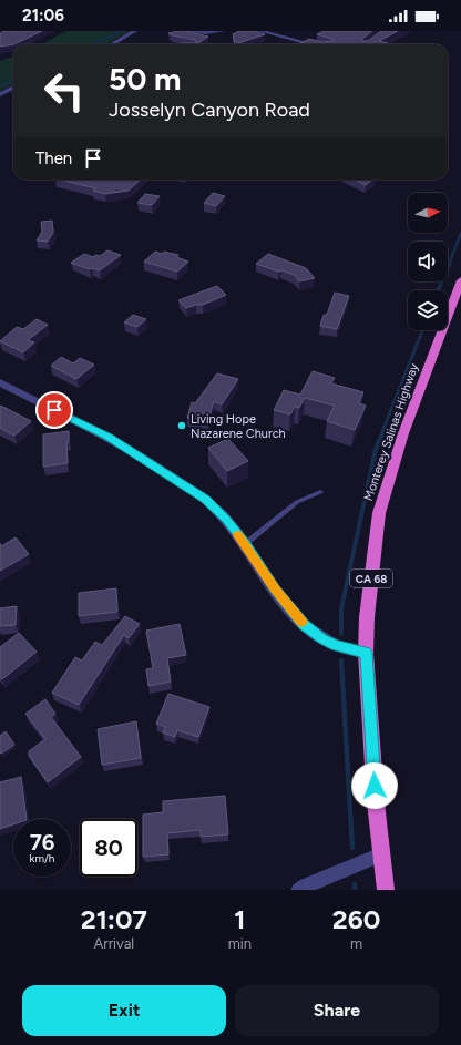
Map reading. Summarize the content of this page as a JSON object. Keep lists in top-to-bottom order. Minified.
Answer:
{"streets":{"highway":["Monterey Salinas Highway","CA 68"]},"places":["Living Hope Nazarene Church"],"north":"right","page":{"status":"21:06","turn":["50 m","Josselyn Canyon Road"],"then":"Then","speed":"76 km/h","limit":"80","eta":["21:07","Arrival","1","min","260","m"],"buttons":["Exit","Share"]}}
